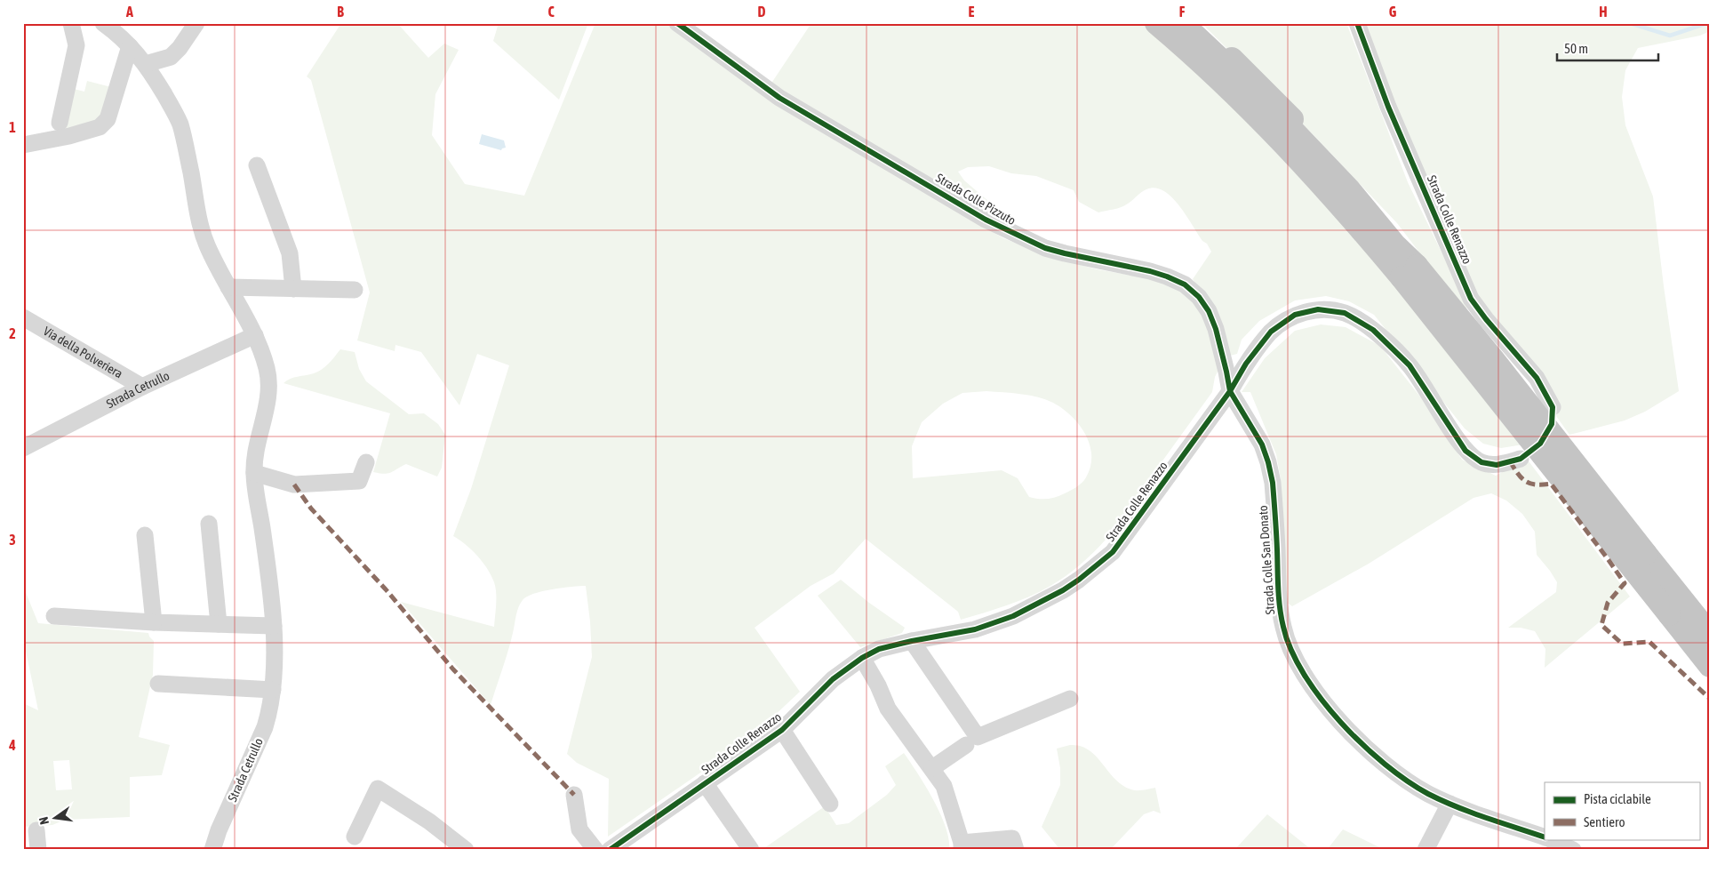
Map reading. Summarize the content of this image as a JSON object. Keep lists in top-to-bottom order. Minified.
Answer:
{"streets":{"street":["Strada Colle Pizzuto","Strada Colle Renazzo","Via della Polveriera","Strada Cetrullo","Strada Colle San Donato"]},"crossings":[["Strada Colle Pizzuto","Strada Colle Renazzo"],["Strada Colle Pizzuto","Strada Colle San Donato"],["Strada Colle Renazzo","Strada Colle San Donato"],["Via della Polveriera","Strada Cetrullo"]],"legend":["Pista ciclabile","Sentiero"],"scale_bar":"50 m","north":"left","grid":{"columns":["A","B","C","D","E","F","G","H"],"rows":["1","2","3","4"]}}
